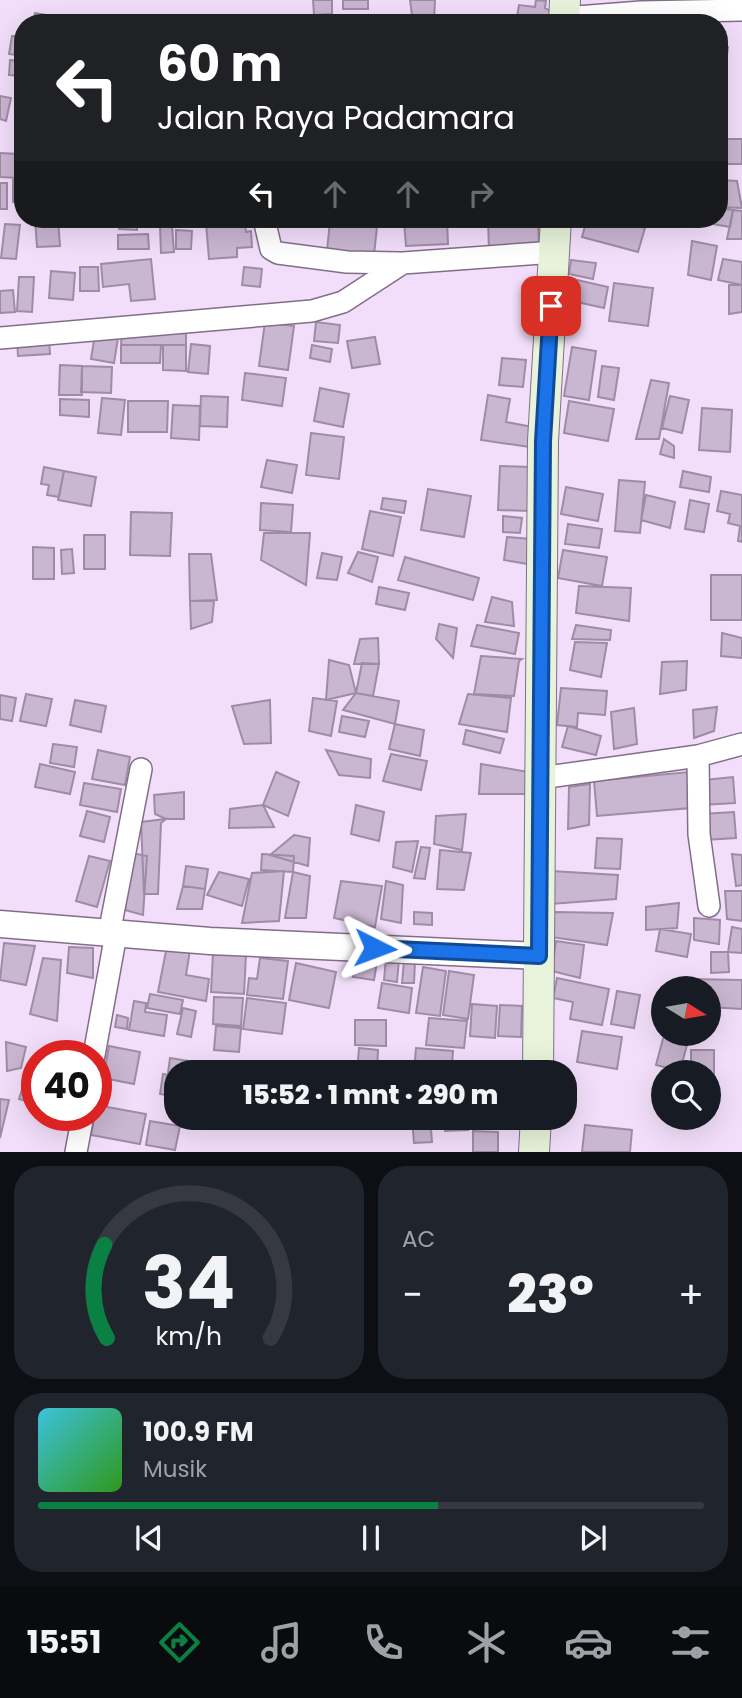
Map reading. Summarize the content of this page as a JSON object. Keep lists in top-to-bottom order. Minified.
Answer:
{"north":"right","page":{"turn":["60 m","Jalan Raya Padamara"],"limit":"40","trip":"15:52 · 1 mnt · 290 m","tile":"AC","heat":["−","23°","+"],"song":["100.9 FM","Musik"],"tabs":"15:51","gauge":["34","km/h"]}}
